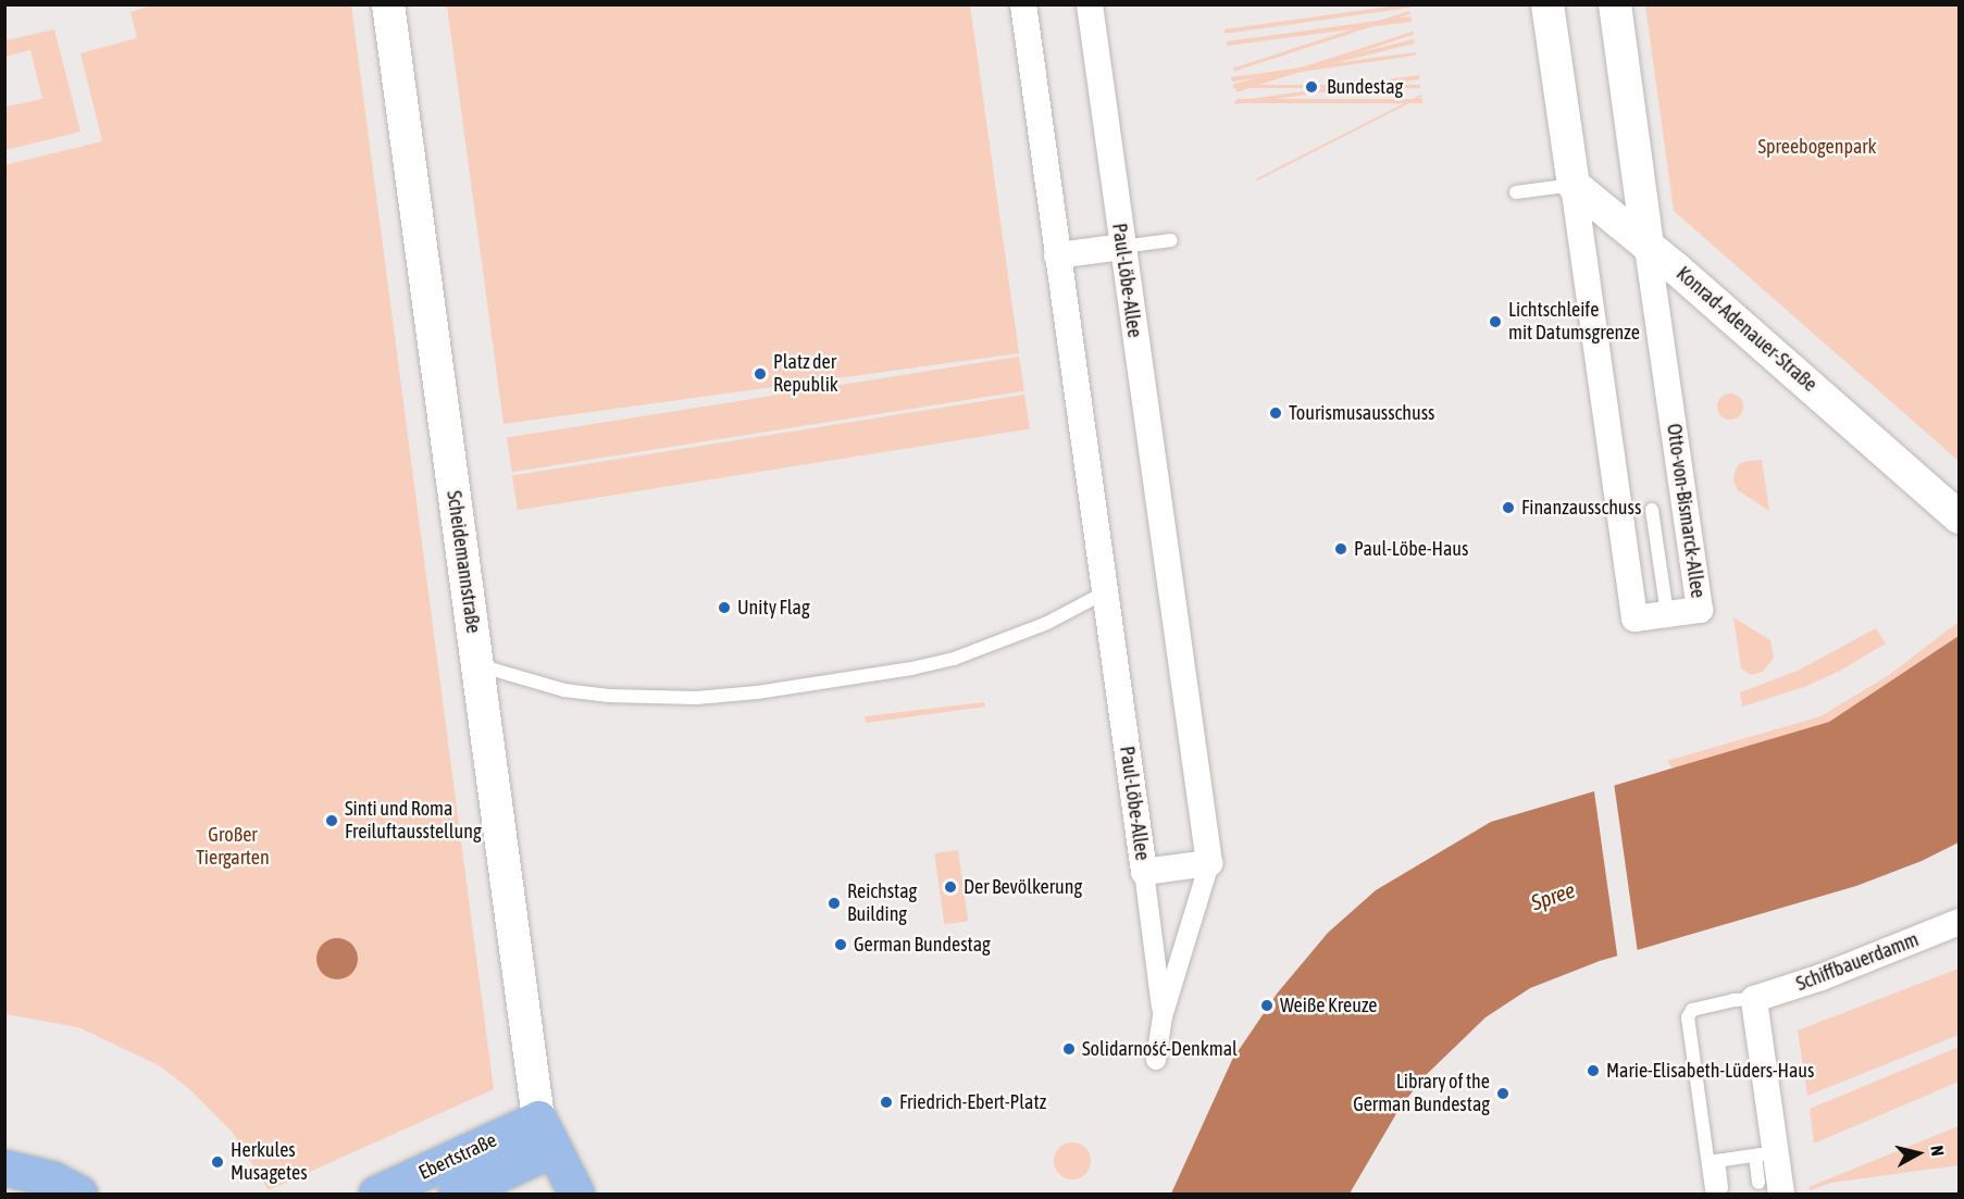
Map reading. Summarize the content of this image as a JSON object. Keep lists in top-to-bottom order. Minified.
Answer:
{"streets":{"main road":["Ebertstraße"],"street":["Paul-Löbe-Allee","Konrad-Adenauer-Straße","Otto-von-Bismarck-Allee","Scheidemannstraße","Schiffbauerdamm"]},"crossings":[["Konrad-Adenauer-Straße","Otto-von-Bismarck-Allee"],["Scheidemannstraße","Ebertstraße"]],"water":["Spree"],"parks":["Spreebogenpark","Großer Tiergarten"],"places":["Bundestag","Lichtschleife mit Datumsgrenze","Platz der Republik","Tourismusausschuss","Finanzausschuss","Paul-Löbe-Haus","Unity Flag","Sinti und Roma Freiluftausstellung","Der Bevölkerung","Reichstag Building","German Bundestag","Weiße Kreuze","Solidarność-Denkmal","Marie-Elisabeth-Lüders-Haus","Library of the German Bundestag","Friedrich-Ebert-Platz","Herkules Musagetes"],"north":"right"}
